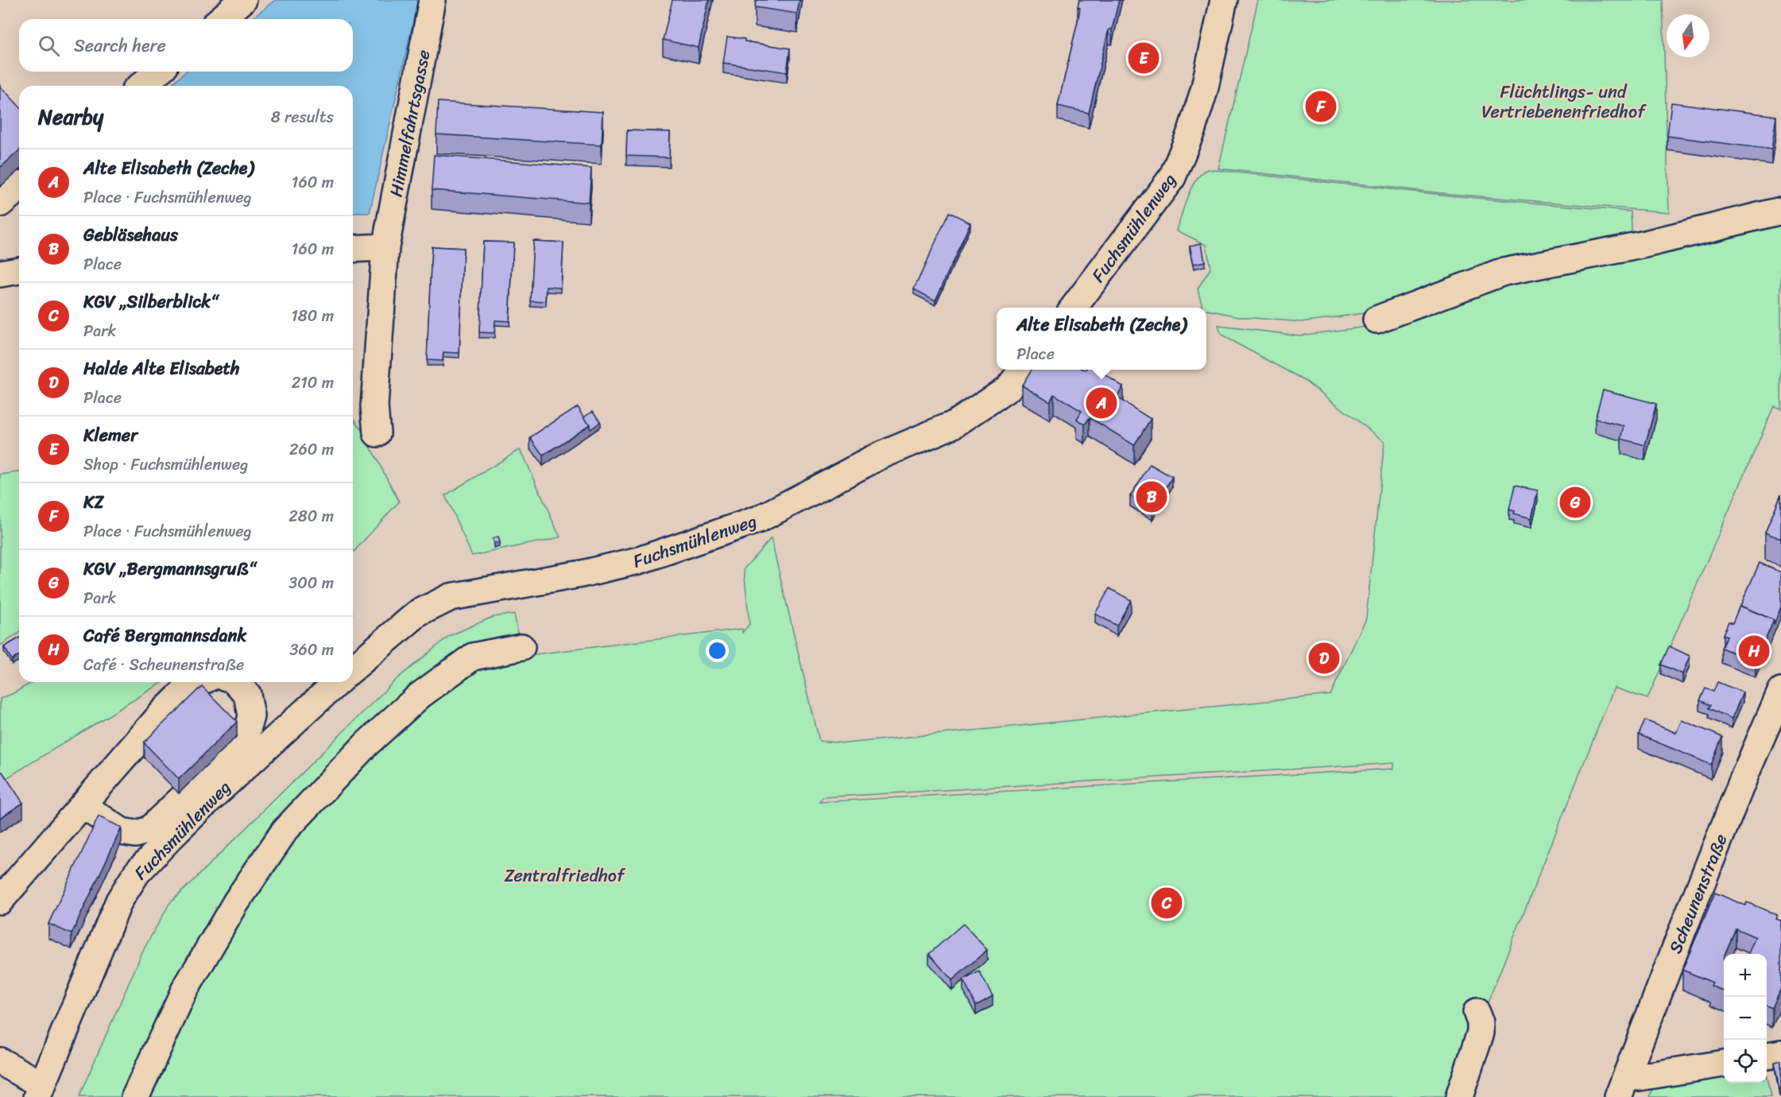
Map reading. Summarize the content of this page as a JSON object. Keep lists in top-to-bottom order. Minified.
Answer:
{"streets":{"street":["Himmelfahrtsgasse","Fuchsmühlenweg","Scheunenstraße"]},"parks":["Flüchtlings- und Vertriebenenfriedhof","Zentralfriedhof"],"north":"bottom","page":{"search":"Search here","pins":["E","F","A","B","G","H","D","C"],"heading":["Nearby","8 results"],"list":[{"mark":"A","name":"Alte Elisabeth (Zeche)","note":"Place · Fuchsmühlenweg","value":"160 m"},{"mark":"B","name":"Gebläsehaus","note":"Place","value":"160 m"},{"mark":"C","name":"KGV „Silberblick“","note":"Park","value":"180 m"},{"mark":"D","name":"Halde Alte Elisabeth","note":"Place","value":"210 m"},{"mark":"E","name":"Klemer","note":"Shop · Fuchsmühlenweg","value":"260 m"},{"mark":"F","name":"KZ","note":"Place · Fuchsmühlenweg","value":"280 m"},{"mark":"G","name":"KGV „Bergmannsgruß“","note":"Park","value":"300 m"},{"mark":"H","name":"Café Bergmannsdank","note":"Café · Scheunenstraße","value":"360 m"}],"popup":["Alte Elisabeth (Zeche)","Place"],"map_buttons":["+","−"]}}
